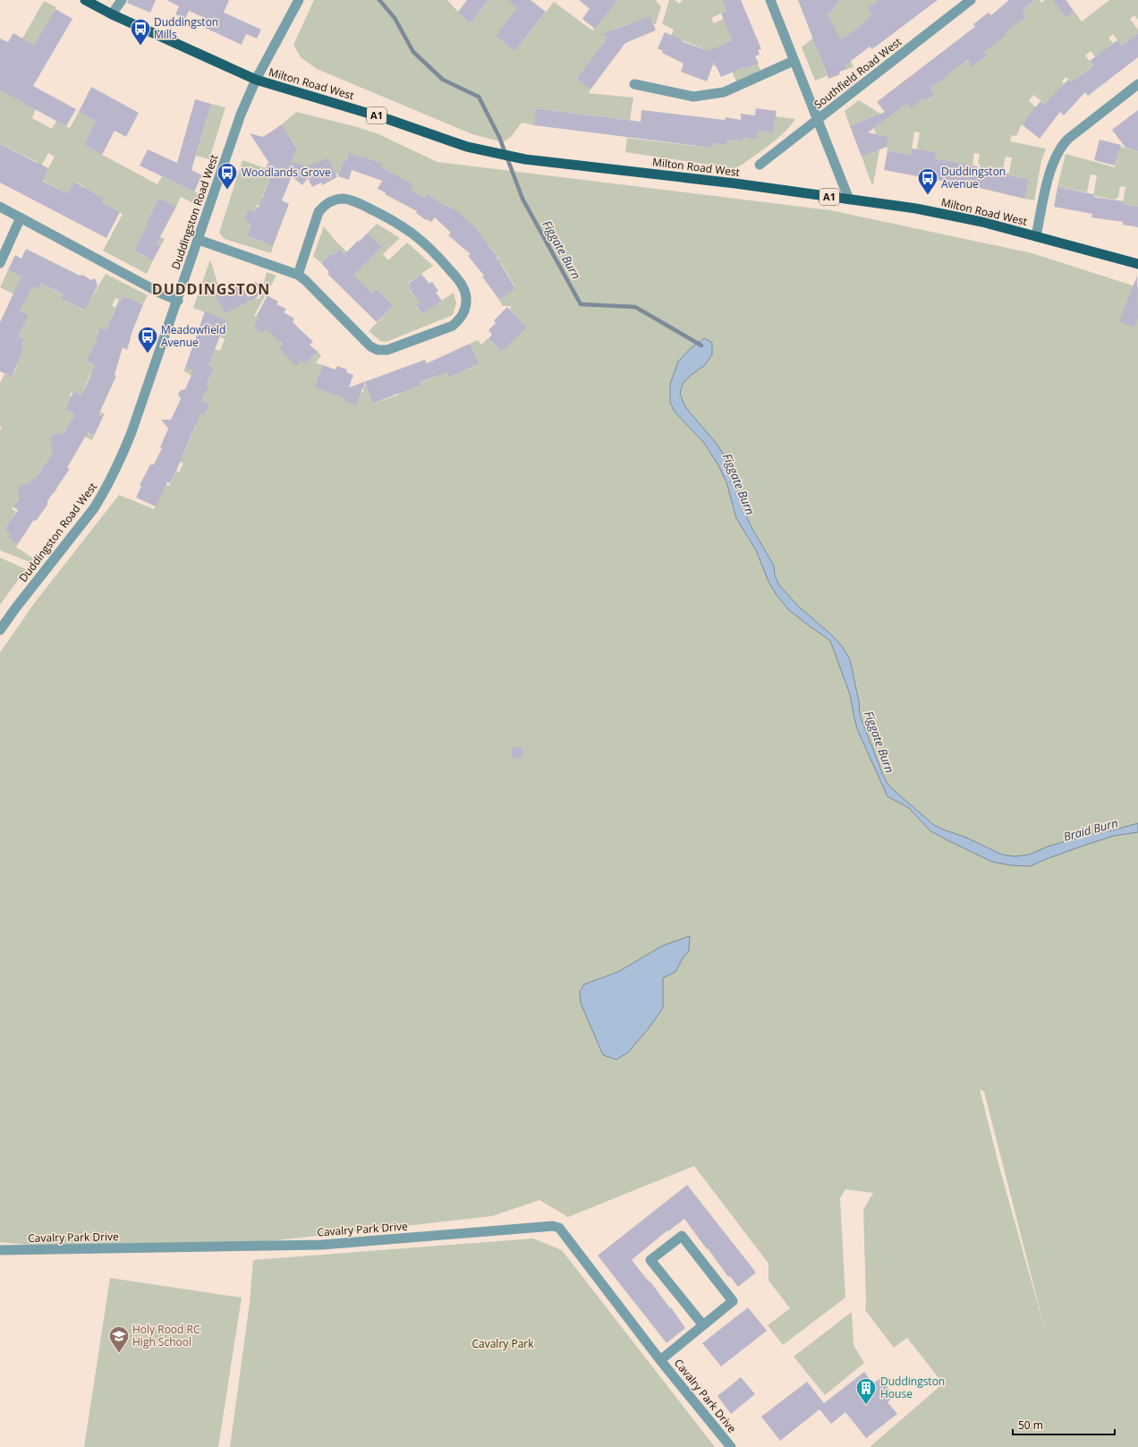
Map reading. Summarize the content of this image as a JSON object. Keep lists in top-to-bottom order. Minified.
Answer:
{"streets":{"main road":["Milton Road West","A1"],"street":["Southfield Road West","Duddingston Road West","Cavalry Park Drive"]},"crossings":[["Milton Road West","A1"],["Milton Road West","Duddingston Road West"],["A1","Duddingston Road West"]],"districts":["DUDDINGSTON"],"water":["Figgate Burn","Braid Burn"],"parks":["Cavalry Park"],"places":{"bus stop":["Duddingston Mills","Woodlands Grove","Duddingston Avenue","Meadowfield Avenue"],"school or university":["Holy Rood RC High School"],"building":["Duddingston House"]},"scale_bar":"50 m"}
